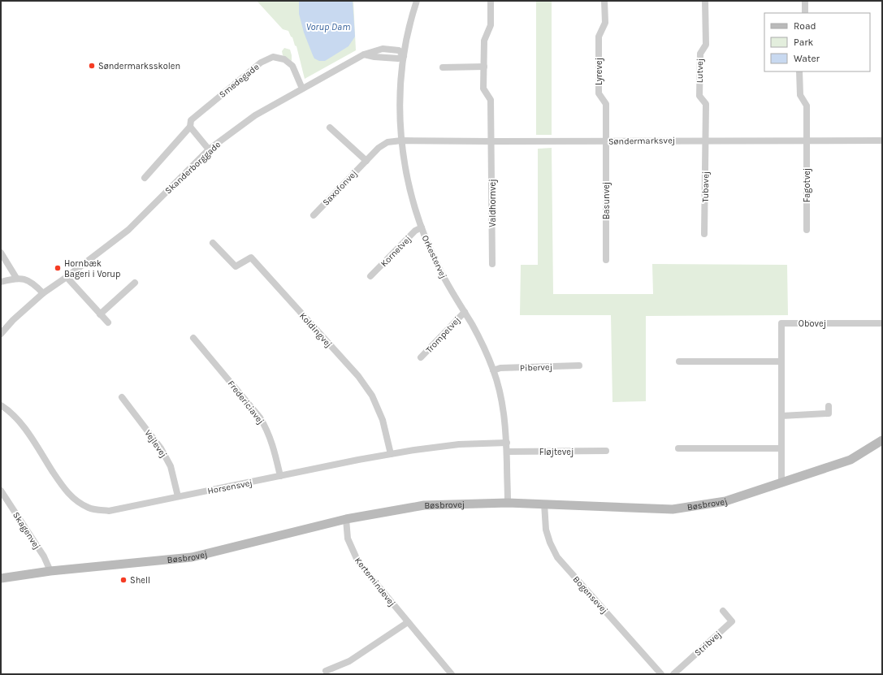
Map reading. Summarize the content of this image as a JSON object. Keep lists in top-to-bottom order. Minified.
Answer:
{"streets":{"street":["Lutvej","Lyrevej","Smedegade","Søndermarksvej","Skanderborggade","Fagotvej","Tubavej","Saxofonvej","Basunvej","Valdhornvej","Kornetvej","Orkestervej","Obovej","Koldingvej","Trompetvej","Pibervej","Fredericiavej","Vejlevej","Fløjtevej","Horsensvej","Bøsbrovej","Skagenvej","Kertemindevej","Bogensevej","Stribvej"]},"crossings":[["Lutvej","Søndermarksvej"],["Lutvej","Tubavej"],["Lyrevej","Søndermarksvej"],["Lyrevej","Basunvej"],["Smedegade","Skanderborggade"],["Søndermarksvej","Fagotvej"],["Søndermarksvej","Tubavej"],["Søndermarksvej","Saxofonvej"],["Søndermarksvej","Basunvej"],["Søndermarksvej","Valdhornvej"],["Søndermarksvej","Orkestervej"],["Skanderborggade","Orkestervej"],["Saxofonvej","Orkestervej"],["Kornetvej","Orkestervej"],["Orkestervej","Trompetvej"],["Orkestervej","Pibervej"],["Orkestervej","Fløjtevej"],["Orkestervej","Horsensvej"],["Orkestervej","Bøsbrovej"],["Obovej","Bøsbrovej"],["Koldingvej","Horsensvej"],["Fredericiavej","Horsensvej"],["Vejlevej","Horsensvej"],["Bøsbrovej","Skagenvej"],["Bøsbrovej","Kertemindevej"],["Bøsbrovej","Bogensevej"]],"water":["Vorup Dam"],"places":["Søndermarksskolen","Hornbæk Bageri i Vorup","Shell"],"legend":["Road","Park","Water"]}
